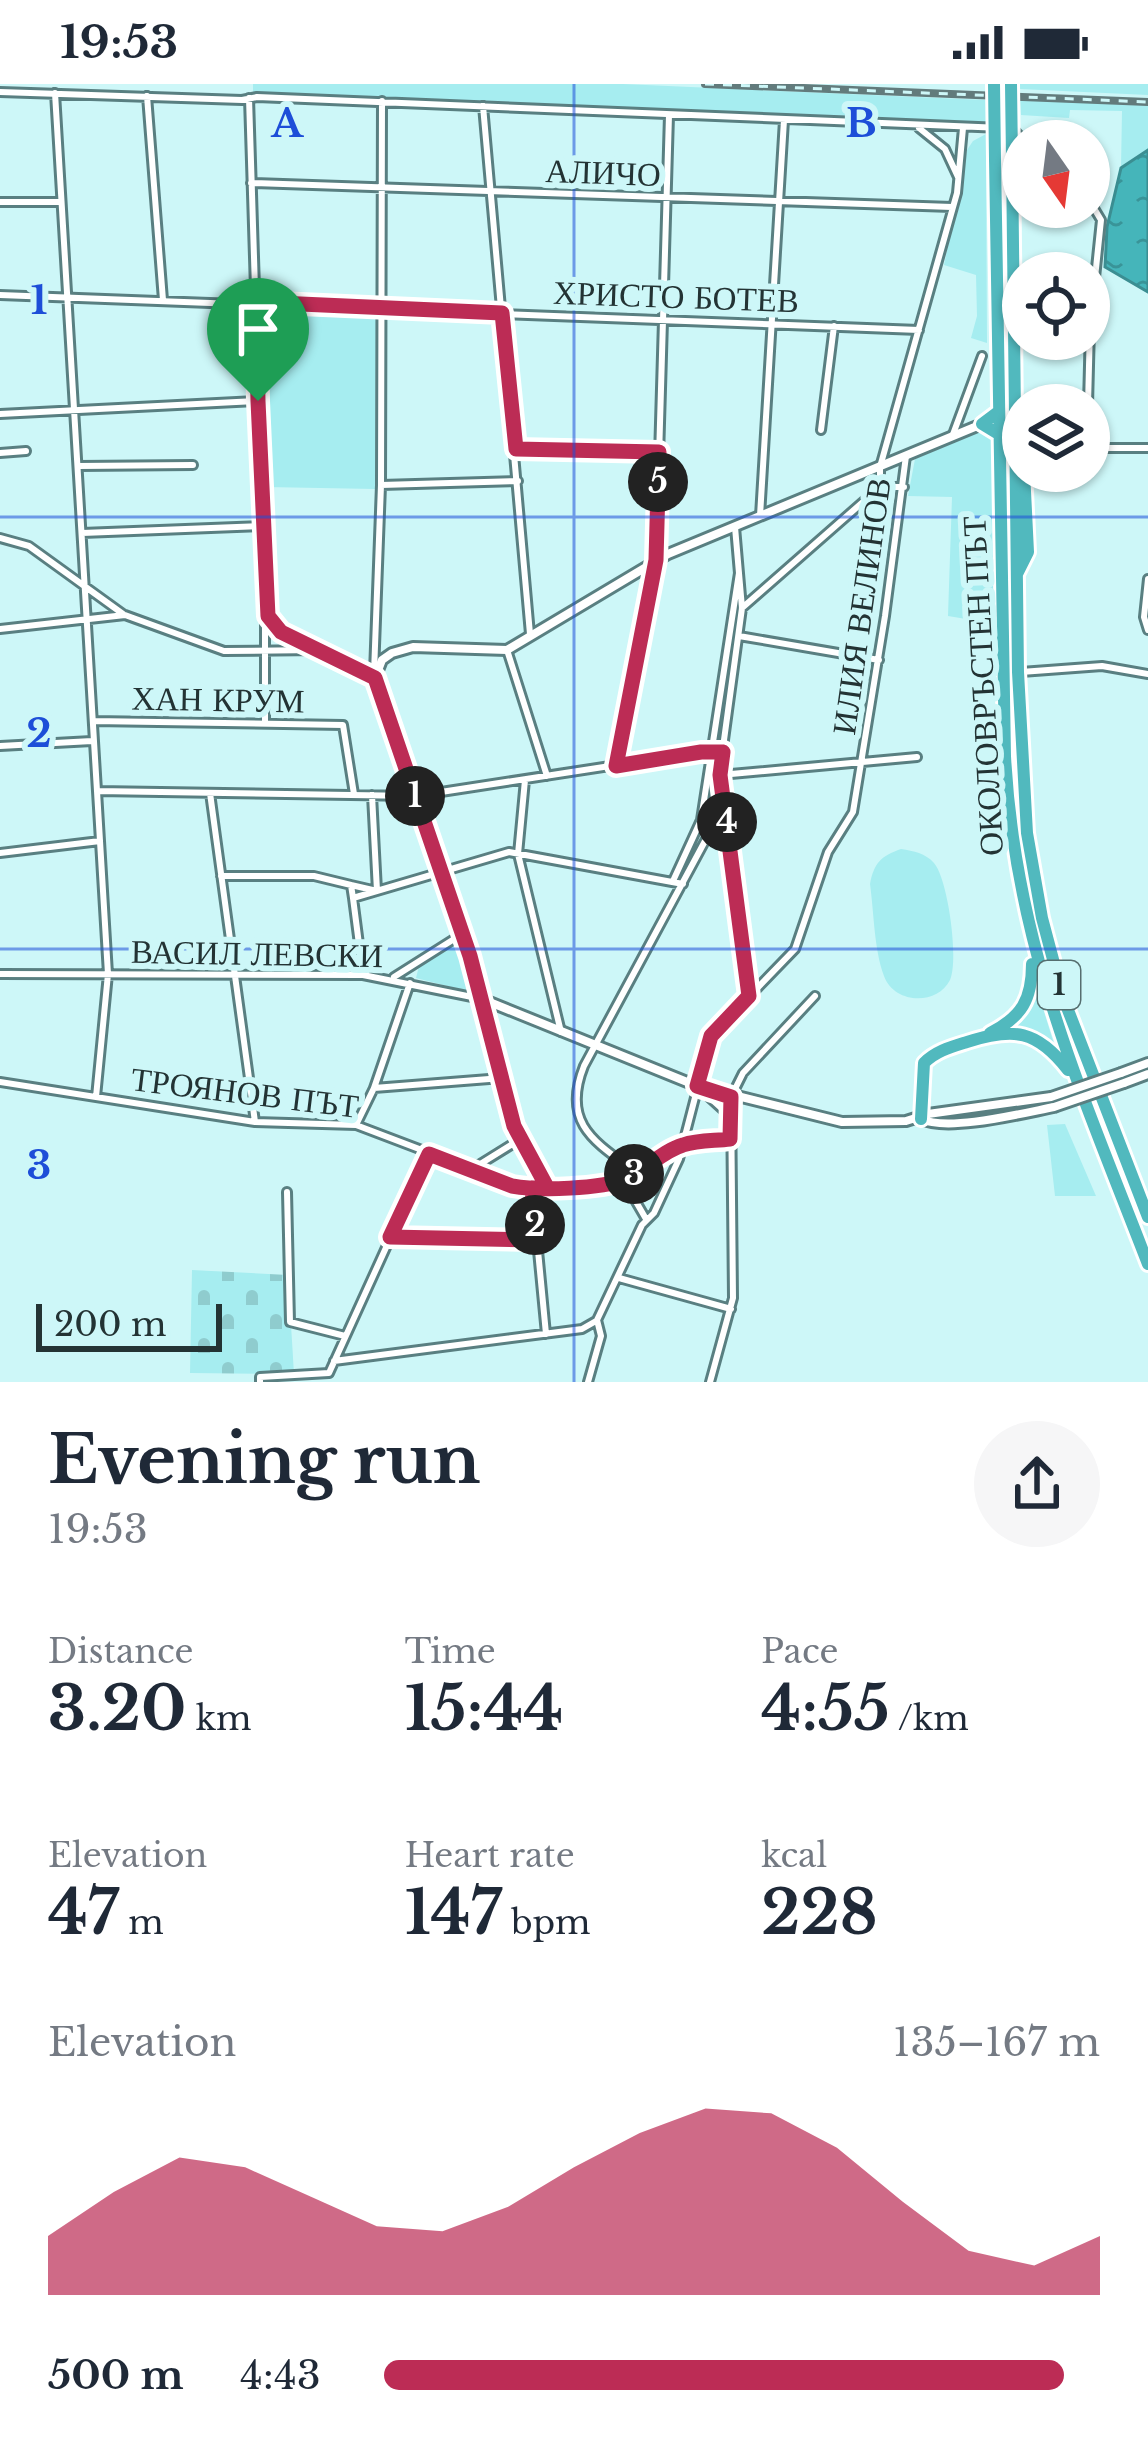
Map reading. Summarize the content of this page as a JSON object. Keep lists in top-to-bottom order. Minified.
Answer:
{"streets":{"highway":["ОКОЛОВРЪСТЕН ПЪТ","1"],"street":["АЛИЧО","ХРИСТО БОТЕВ","ИЛИЯ ВЕЛИНОВ","ХАН КРУМ","ВАСИЛ ЛЕВСКИ","ТРОЯНОВ ПЪТ"]},"crossings":[["ИЛИЯ ВЕЛИНОВ","ВАСИЛ ЛЕВСКИ"]],"scale_bar":"200 m","north":"bottom","page":{"status":"19:53","pins":["5","1","4","3","2"],"scale":"200 m","heading":["Evening run","19:53"],"stats":[["Distance","3.20 km"],["Time","15:44"],["Pace","4:55 /km"],["Elevation","47 m"],["Heart rate","147 bpm"],["kcal","228"]],"chart":["Elevation","135–167 m"],"list":[{"name":"500 m","note":"4:43"}]},"grid":{"columns":["A","B"],"rows":["1","2","3"]}}
